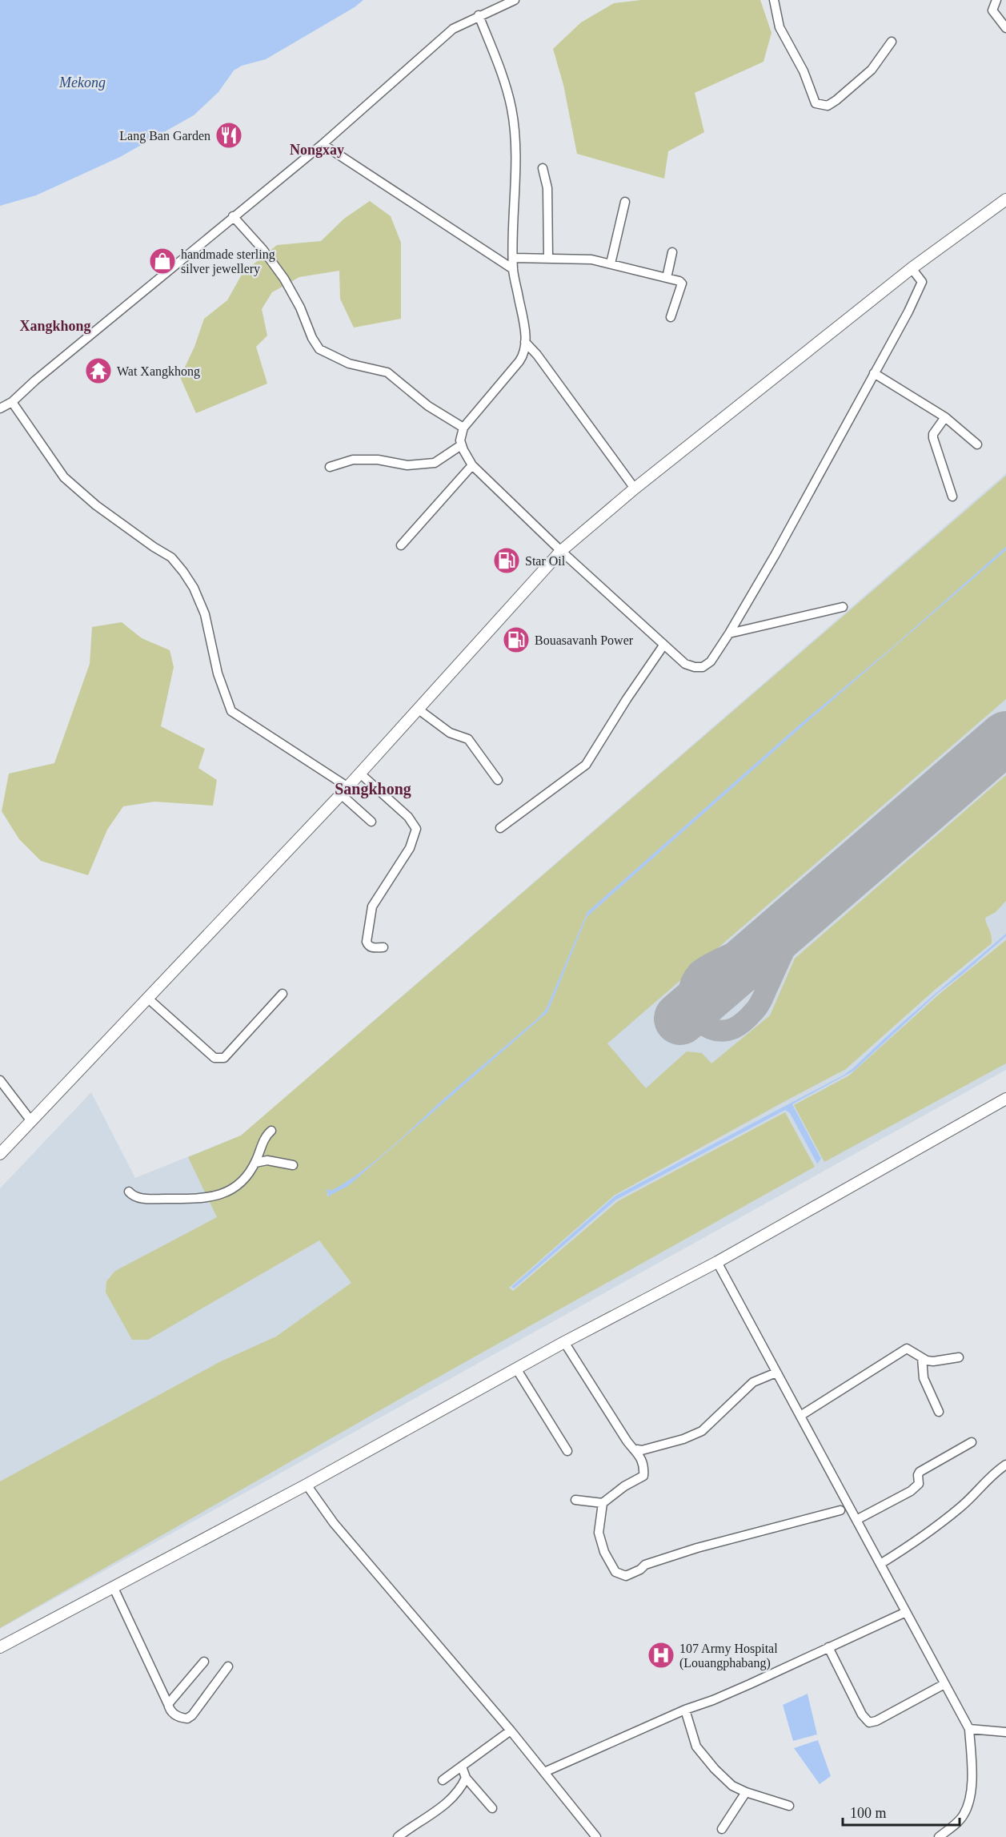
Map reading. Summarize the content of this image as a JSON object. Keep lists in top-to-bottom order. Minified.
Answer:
{"districts":["Nongxay","Xangkhong","Sangkhong"],"water":["Mekong"],"places":{"restaurant":["Lang Ban Garden"],"shop":["handmade sterling silver jewellery"],"temple":["Wat Xangkhong"],"fuel station":["Star Oil","Bouasavanh Power"],"hospital":["107 Army Hospital (Louangphabang)"]},"scale_bar":"100 m"}
